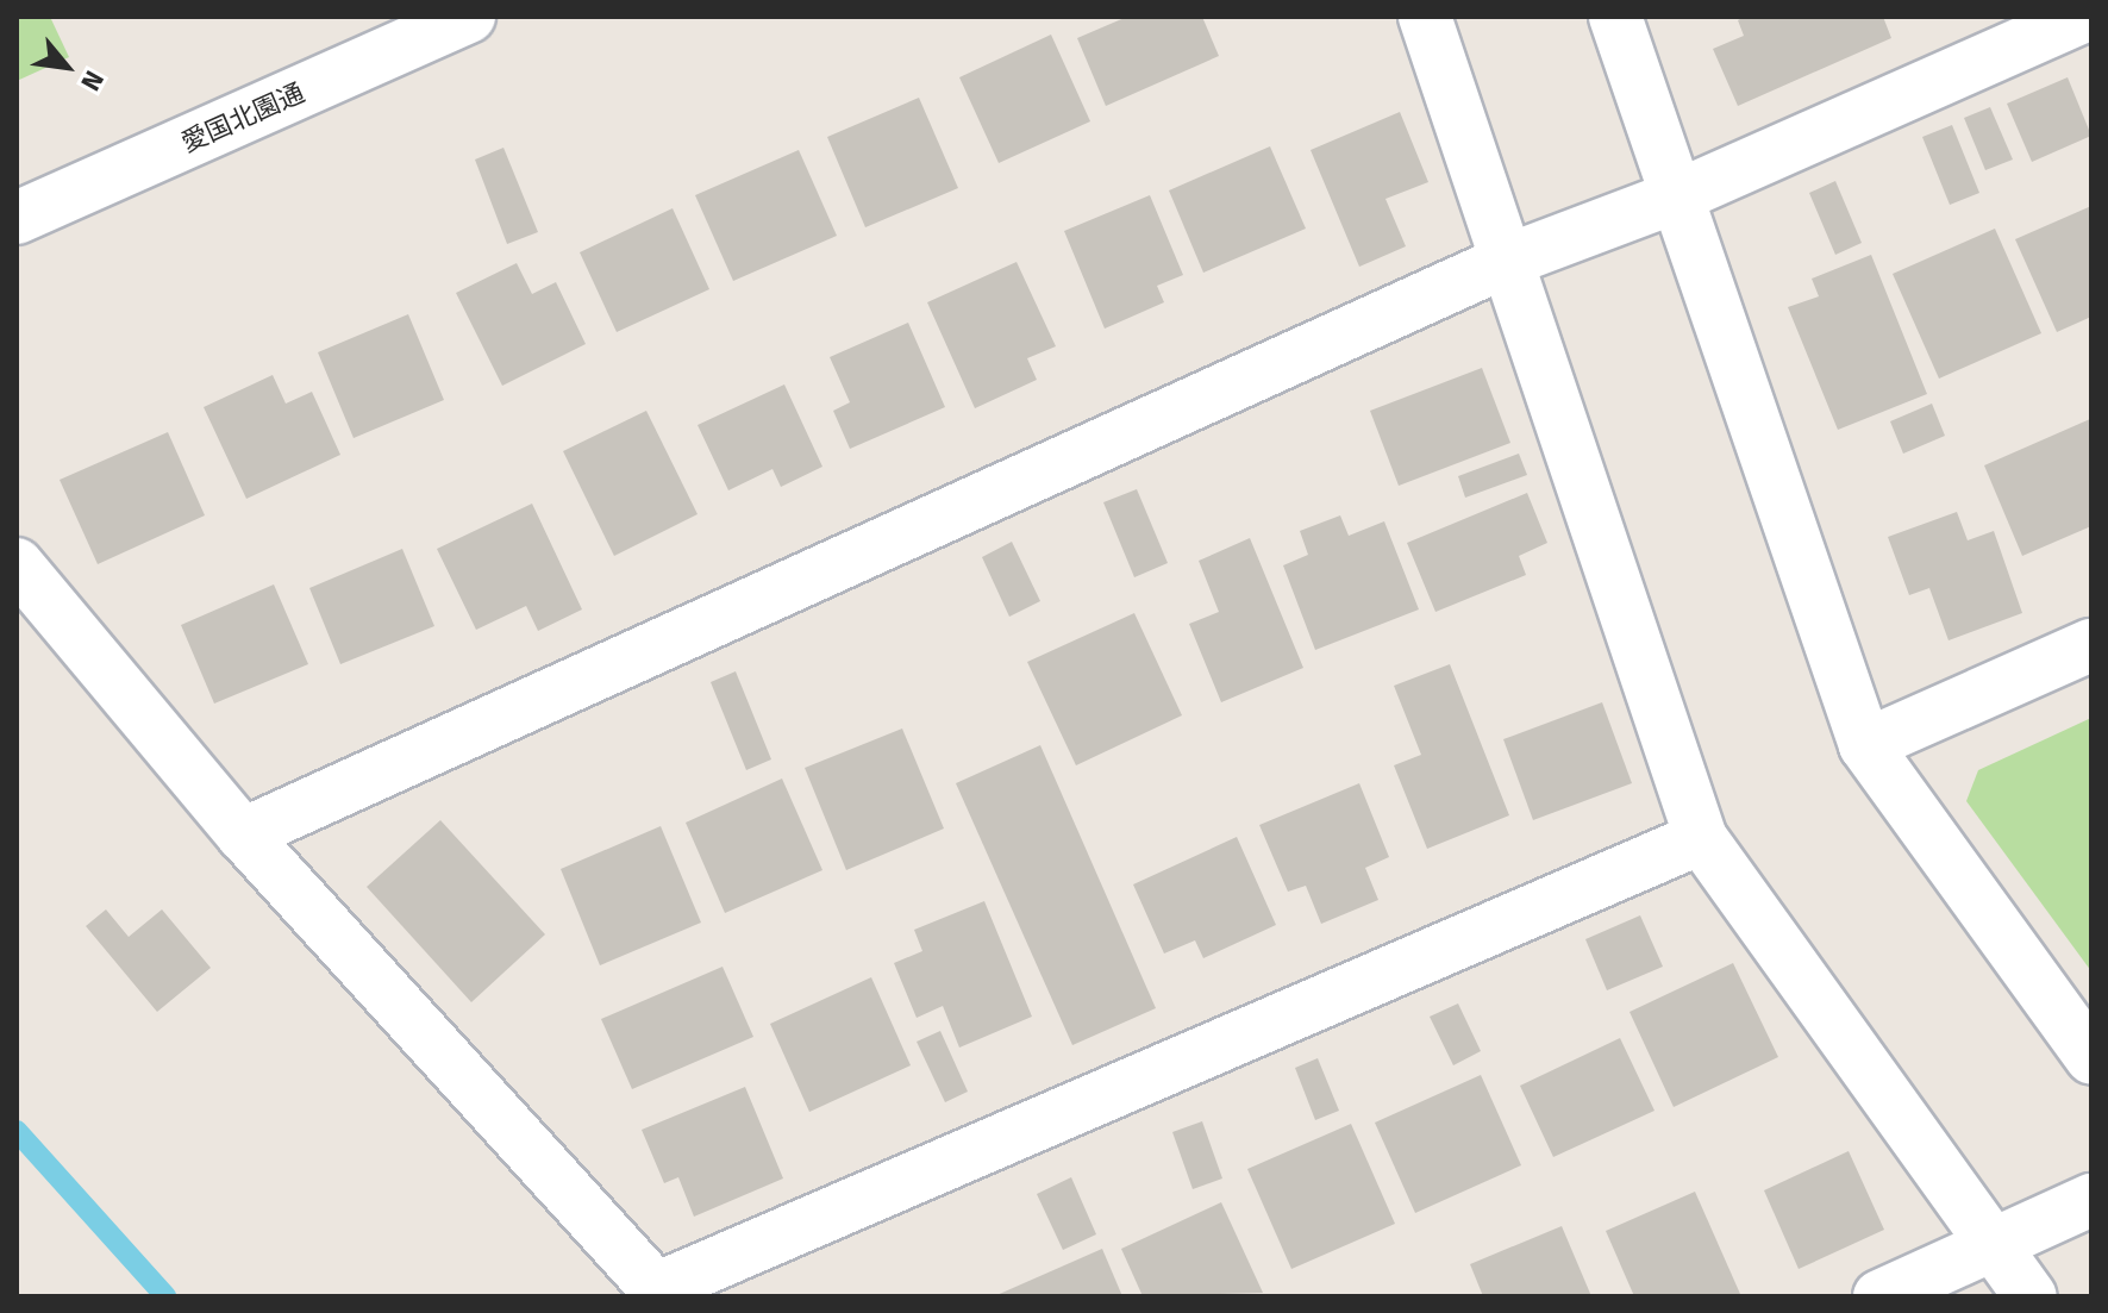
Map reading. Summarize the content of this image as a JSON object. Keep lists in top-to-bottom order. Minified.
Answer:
{"streets":{"street":["愛国北園通"]},"north":"bottom right"}
